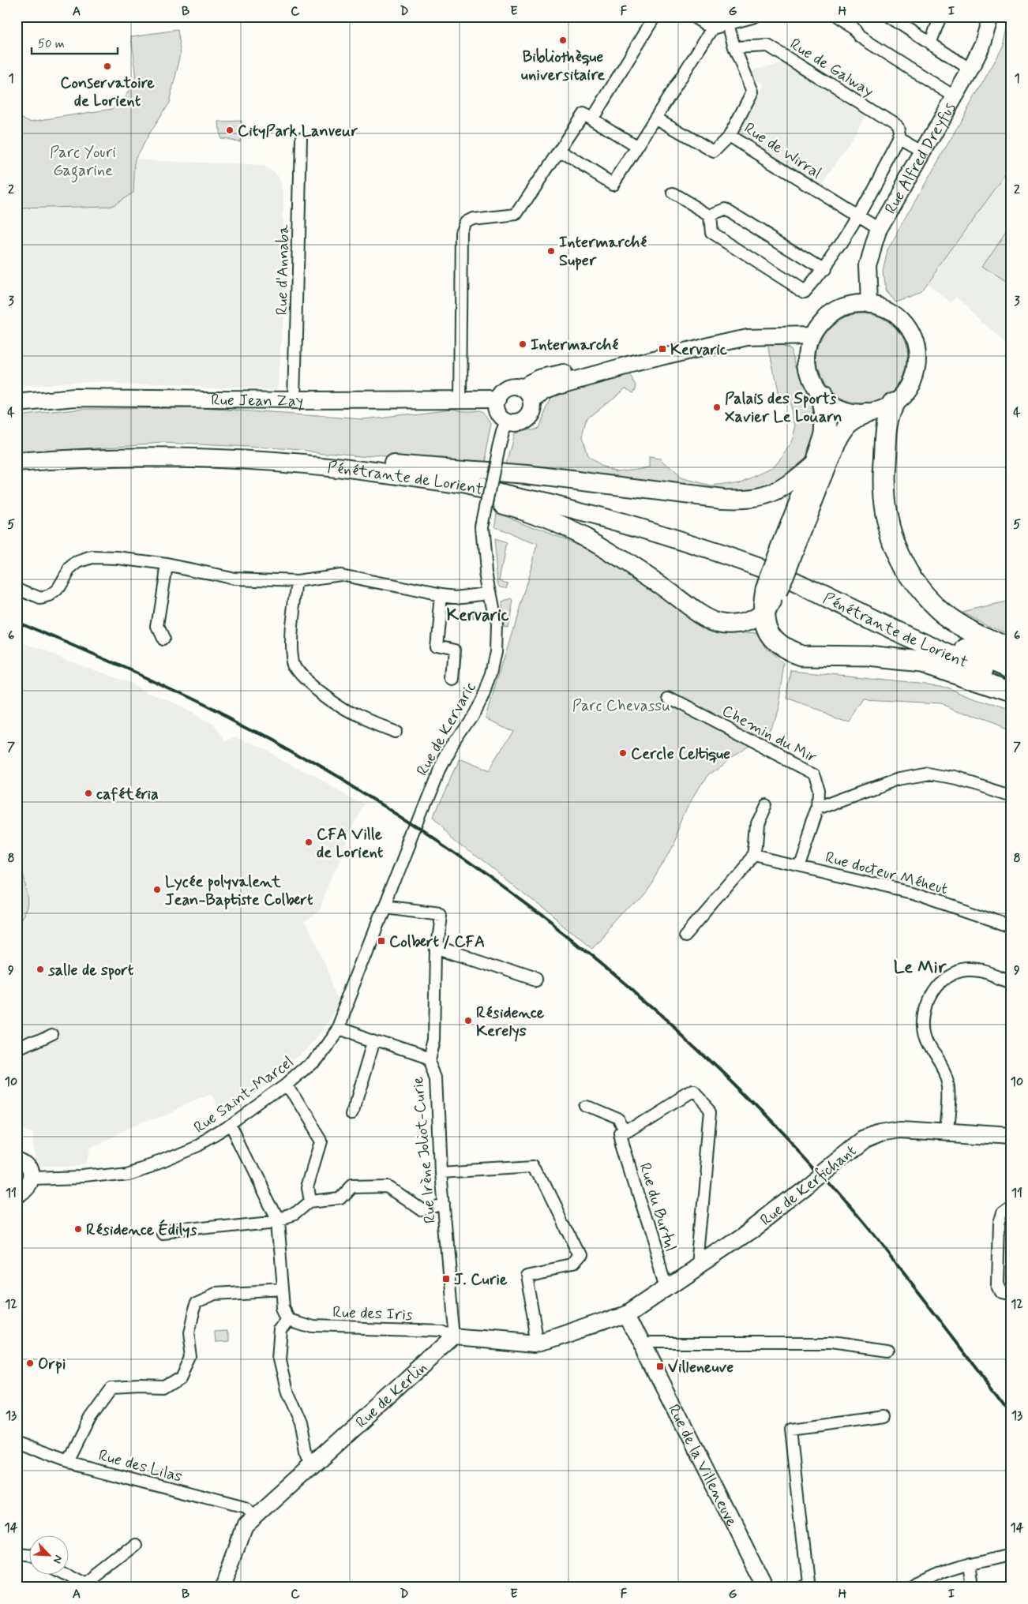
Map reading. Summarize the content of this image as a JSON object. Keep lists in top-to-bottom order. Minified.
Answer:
{"streets":{"highway":["Pénétrante de Lorient"],"street":["Rue de Galway","Rue de Wirral","Rue Alfred Dreyfus","Rue d'Annaba","Rue Jean Zay","Rue de Kervaric","Chemin du Mir","Rue docteur Méheut","Rue Saint-Marcel","Rue Irène Joliot-Curie","Rue de Kerfichant","Rue du Burtul","Rue des Iris","Rue de Kerlin","Rue des Lilas","Rue de la Villeneuve"]},"crossings":[["Rue de Galway","Rue de Wirral"],["Rue de Galway","Rue Alfred Dreyfus"],["Rue de Wirral","Rue Alfred Dreyfus"],["Rue d'Annaba","Rue Jean Zay"],["Rue Jean Zay","Rue de Kervaric"],["Rue de Kervaric","Rue Saint-Marcel"],["Chemin du Mir","Rue docteur Méheut"],["Rue Saint-Marcel","Rue Irène Joliot-Curie"],["Rue Irène Joliot-Curie","Rue des Iris"],["Rue Irène Joliot-Curie","Rue de Kerlin"],["Rue de Kerfichant","Rue du Burtul"],["Rue de Kerfichant","Rue de la Villeneuve"],["Rue des Iris","Rue de Kerlin"],["Rue de Kerlin","Rue des Lilas"]],"districts":["Kervaric","Le Mir"],"parks":["Parc Youri Gagarine","Parc Chevassu"],"places":{"other":["Bibliothèque universitaire","Conservatoire de Lorient","CityPark Lanveur","Intermarché Super","Intermarché","Palais des Sports Xavier Le Louarn","Cercle Celtique","cafétéria","CFA Ville de Lorient","Lycée polyvalent Jean-Baptiste Colbert","salle de sport","Résidence Kerelys","Résidence Édilys","Orpi"],"transit":["Kervaric","Colbert / CFA","J. Curie","Villeneuve"]},"scale_bar":"50 m","north":"bottom right","grid":{"columns":["A","B","C","D","E","F","G","H","I"],"rows":["1","2","3","4","5","6","7","8","9","10","11","12","13","14"]}}
